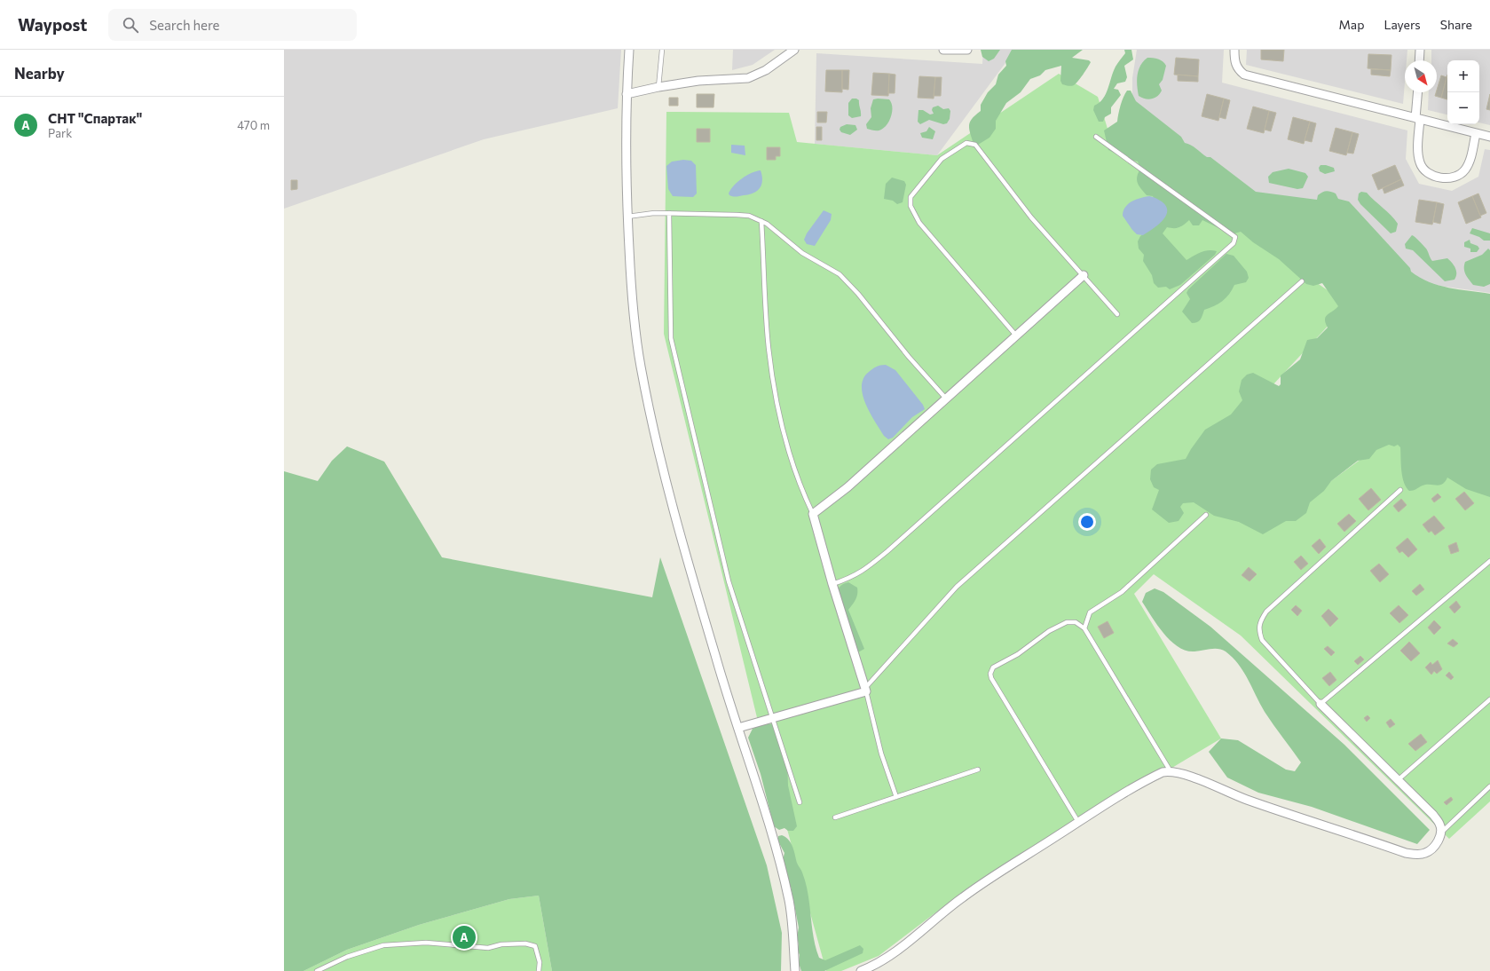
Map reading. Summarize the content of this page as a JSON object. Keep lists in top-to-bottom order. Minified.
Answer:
{"north":"bottom right","page":{"header":"Waypost","search":"Search here","nav":["Map","Layers","Share"],"heading":"Nearby","map_buttons":["+","−"],"list":[{"mark":"A","name":"СНТ \"Спартак\"","note":"Park","value":"470 m"}],"pins":"A"}}
